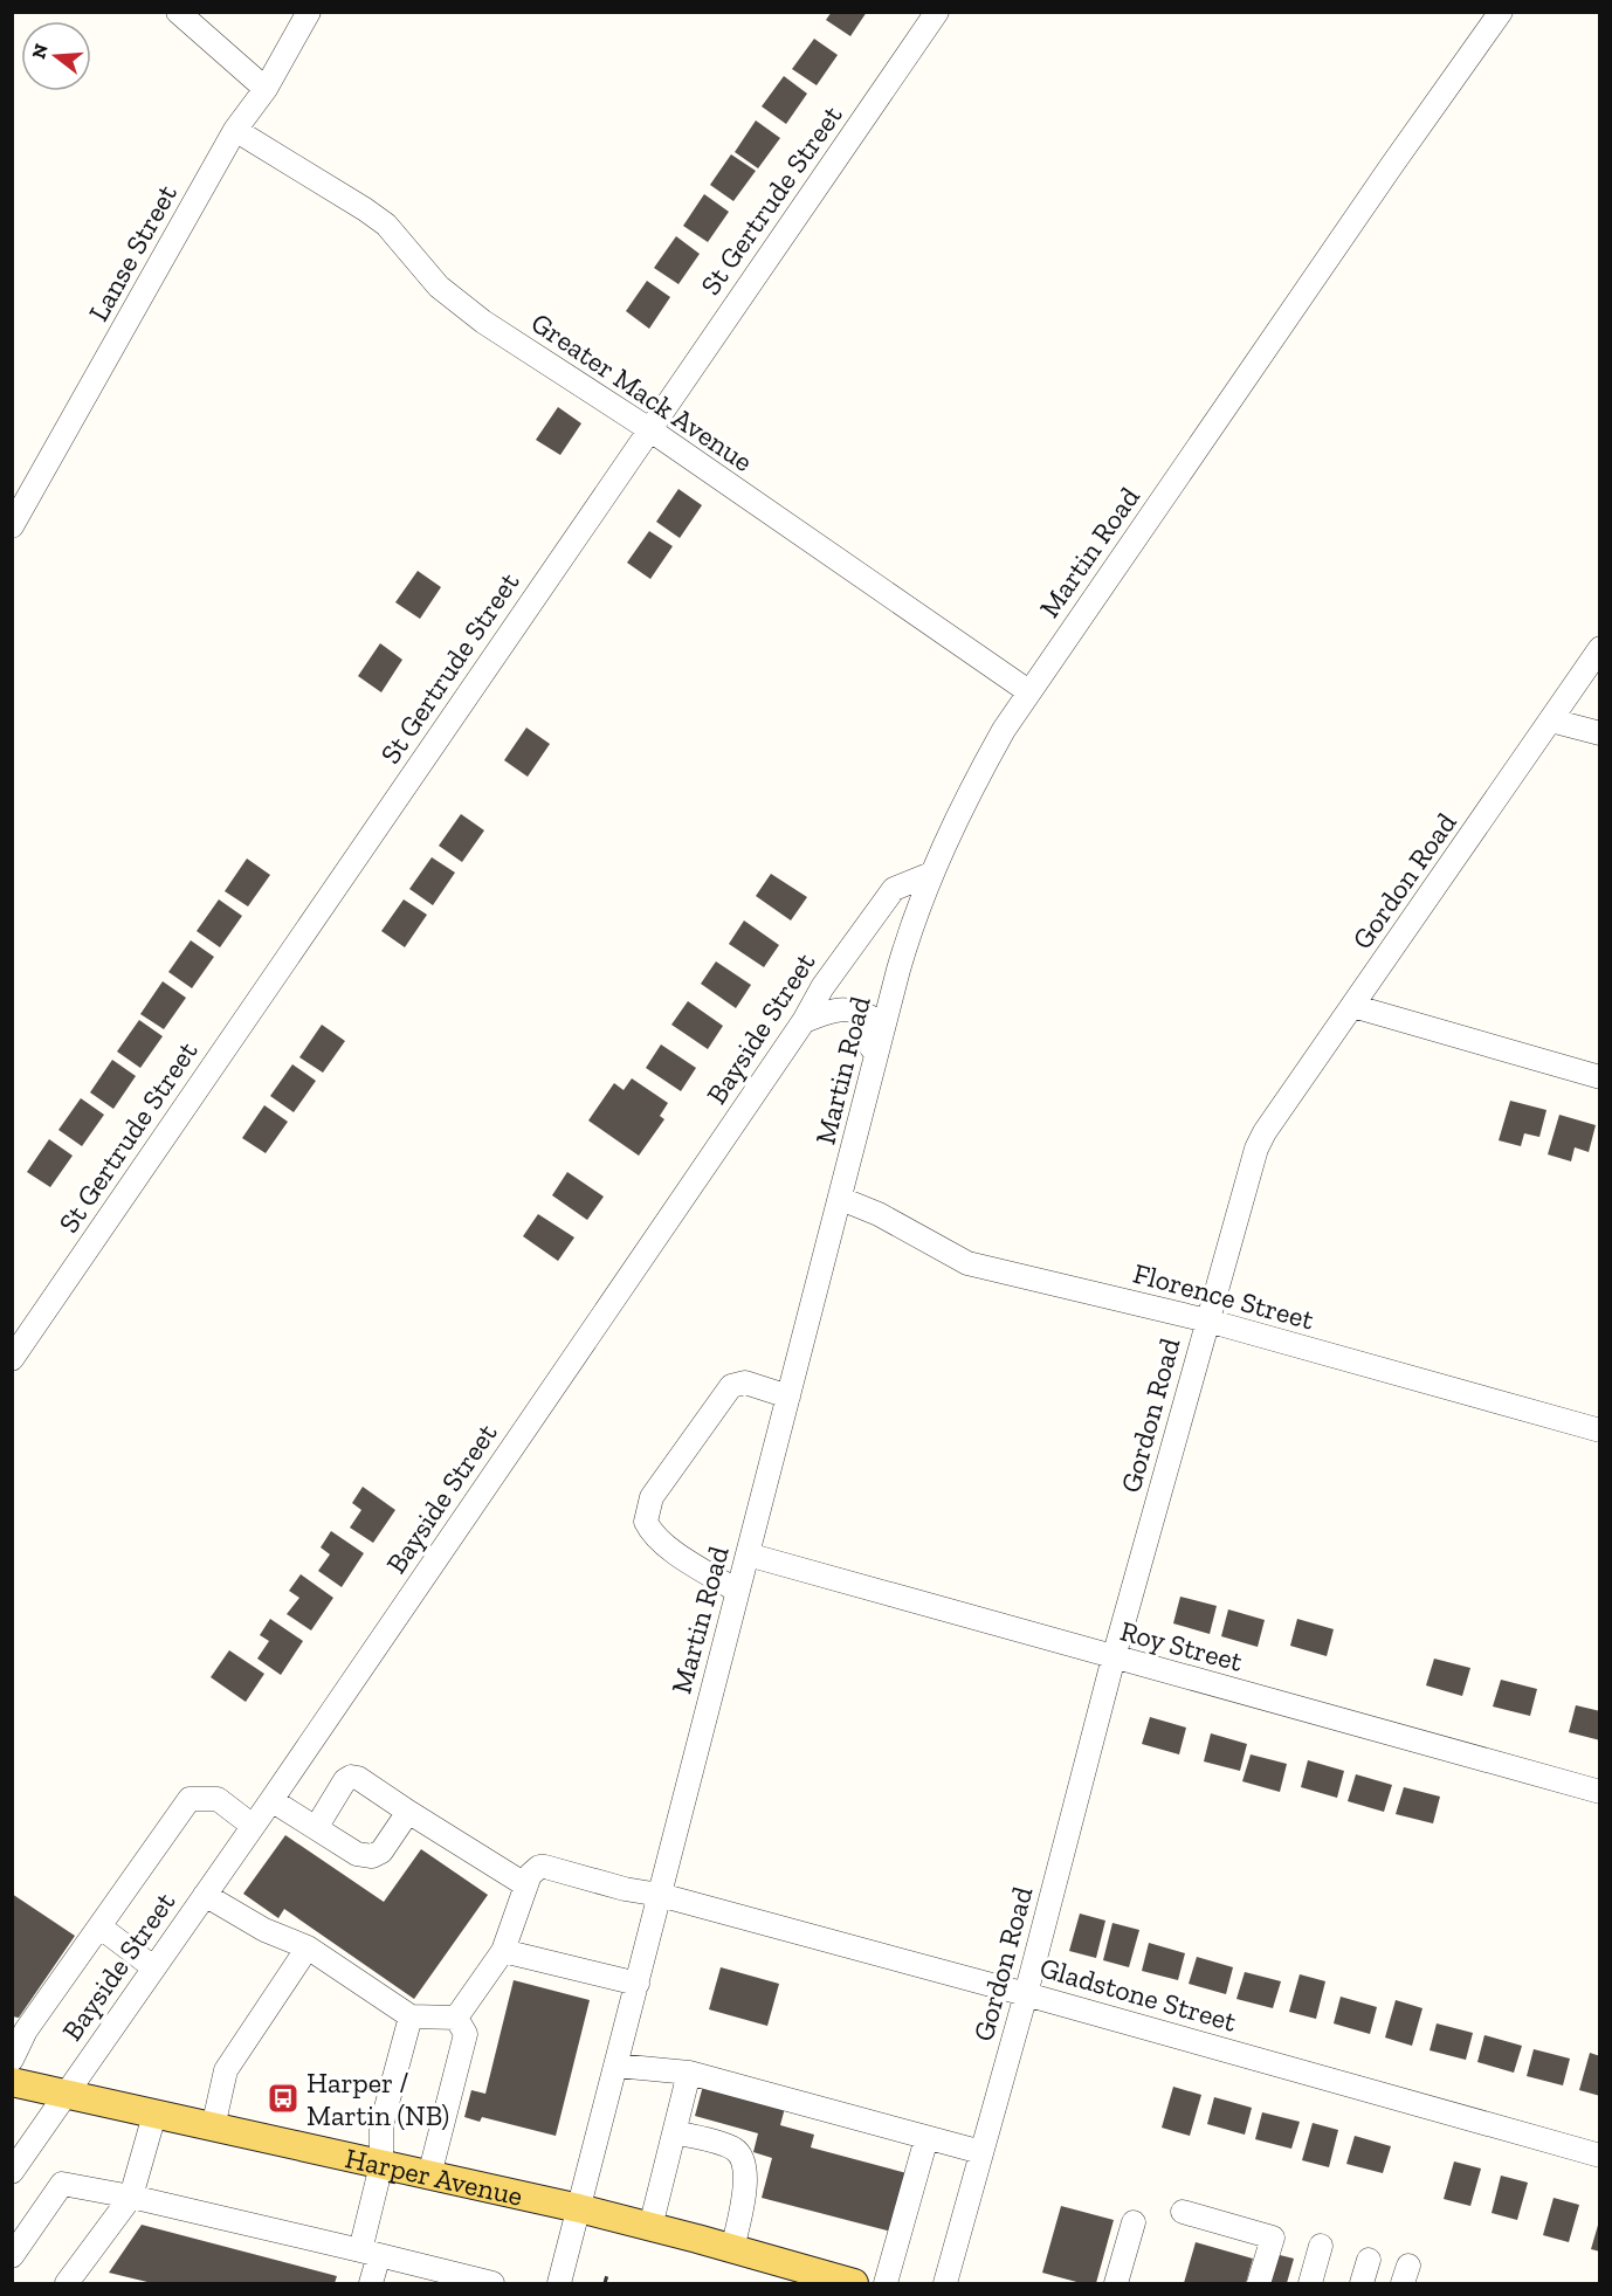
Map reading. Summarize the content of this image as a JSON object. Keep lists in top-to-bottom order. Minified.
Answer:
{"streets":{"main road":["Harper Avenue"],"street":["St Gertrude Street","Lanse Street","Greater Mack Avenue","Martin Road","Gordon Road","Bayside Street","Florence Street","Roy Street","Gladstone Street"]},"crossings":[["St Gertrude Street","Greater Mack Avenue"],["Lanse Street","Greater Mack Avenue"],["Greater Mack Avenue","Martin Road"],["Martin Road","Bayside Street"],["Martin Road","Florence Street"],["Martin Road","Roy Street"],["Martin Road","Gladstone Street"],["Martin Road","Harper Avenue"],["Gordon Road","Florence Street"],["Gordon Road","Roy Street"],["Gordon Road","Gladstone Street"],["Bayside Street","Harper Avenue"]],"places":{"bus stop":["Harper / Martin (NB)"]},"north":"left"}
